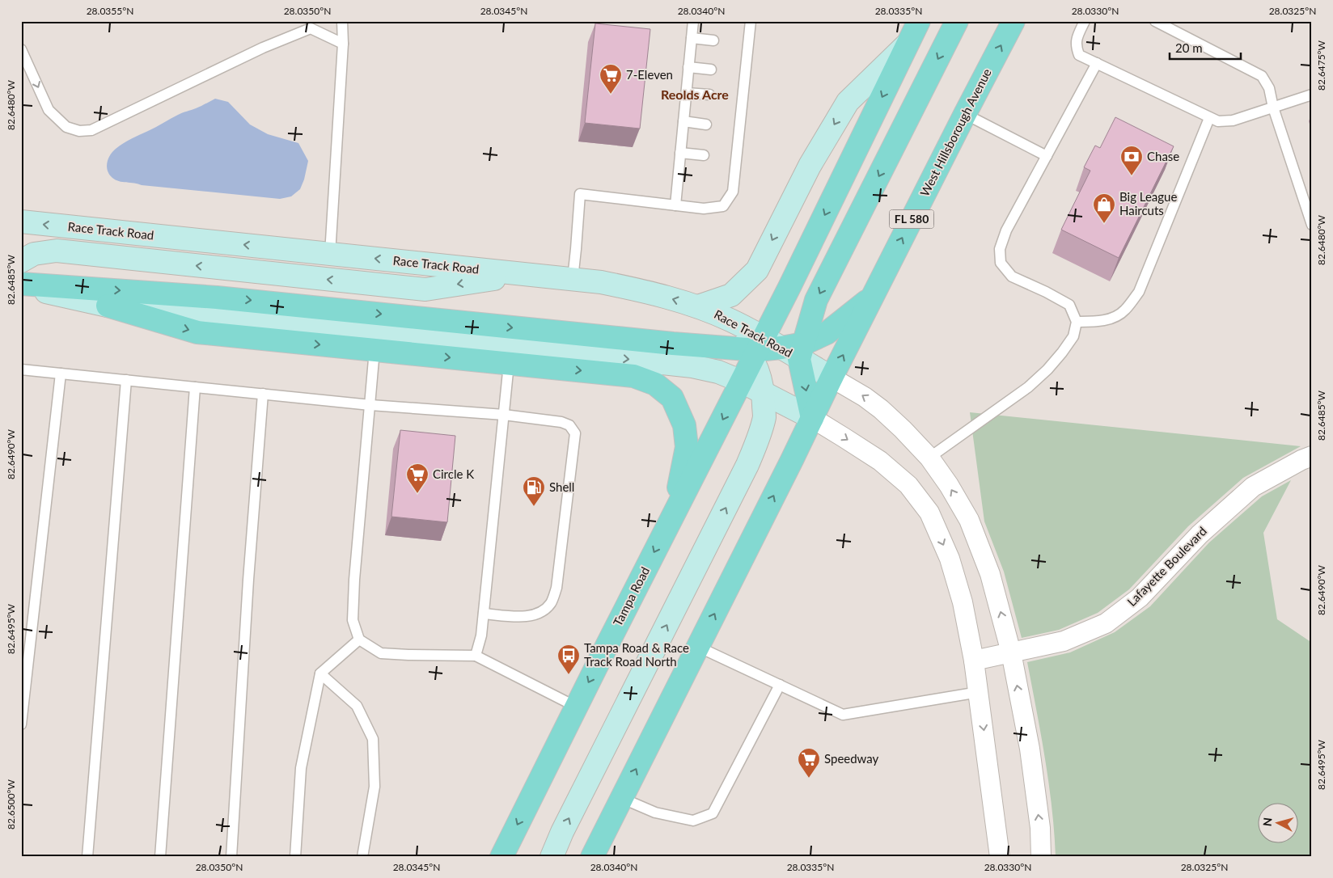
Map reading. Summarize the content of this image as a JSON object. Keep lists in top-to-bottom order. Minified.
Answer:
{"streets":{"main road":["West Hillsborough Avenue","FL 580","Race Track Road","Tampa Road"],"street":["Lafayette Boulevard"]},"crossings":[["West Hillsborough Avenue","FL 580"],["West Hillsborough Avenue","Race Track Road"],["Race Track Road","Tampa Road"]],"districts":["Reolds Acre"],"places":{"supermarket":["7-Eleven","Circle K","Speedway"],"bank":["Chase"],"shop":["Big League Haircuts"],"fuel station":["Shell"],"bus stop":["Tampa Road & Race Track Road North"]},"scale_bar":"20 m","north":"left","coordinates":["28.0355°N","28.0350°N","28.0345°N","28.0340°N","28.0335°N","28.0330°N","28.0325°N","82.6475°W","82.6480°W","82.6485°W","82.6490°W","82.6495°W","82.6500°W"]}
